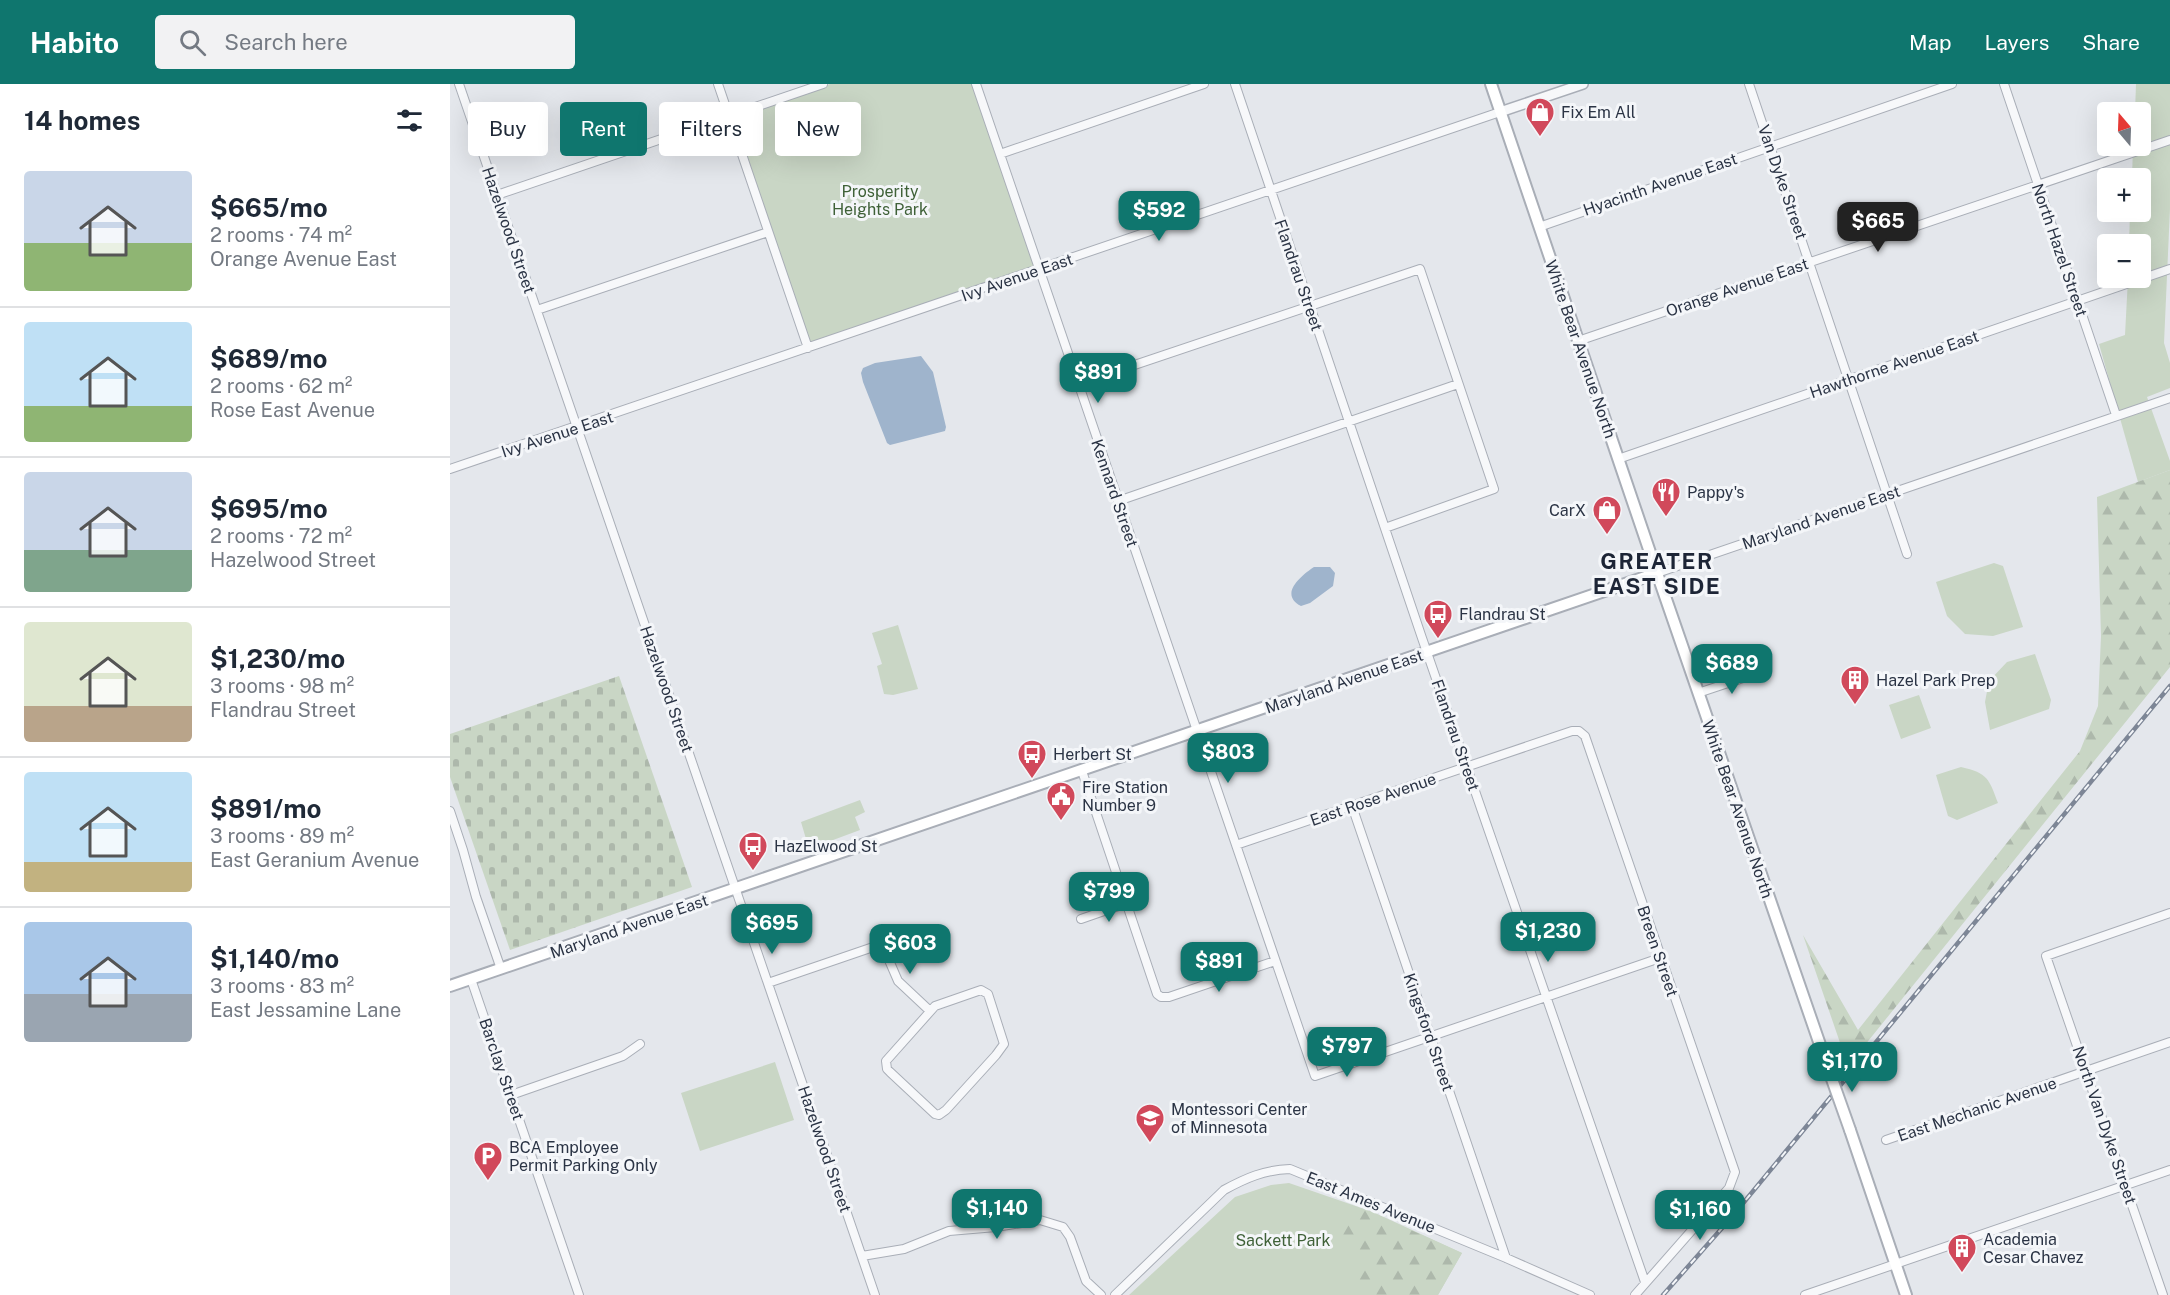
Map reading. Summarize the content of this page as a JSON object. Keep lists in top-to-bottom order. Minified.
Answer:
{"streets":{"main road":["White Bear Avenue North","Maryland Avenue East"],"street":["Van Dyke Street","Hyacinth Avenue East","Hazelwood Street","North Hazel Street","Flandrau Street","Ivy Avenue East","Orange Avenue East","Hawthorne Avenue East","Kennard Street","East Rose Avenue","Breen Street","Kingsford Street","Barclay Street","East Mechanic Avenue","North Van Dyke Street","East Ames Avenue"]},"crossings":[["Van Dyke Street","Hyacinth Avenue East"],["Van Dyke Street","Orange Avenue East"],["Van Dyke Street","Hawthorne Avenue East"],["Van Dyke Street","Maryland Avenue East"],["Hyacinth Avenue East","White Bear Avenue North"],["Hazelwood Street","Ivy Avenue East"],["Hazelwood Street","Maryland Avenue East"],["North Hazel Street","Orange Avenue East"],["North Hazel Street","Hawthorne Avenue East"],["North Hazel Street","Maryland Avenue East"],["Flandrau Street","Ivy Avenue East"],["Flandrau Street","Maryland Avenue East"],["Flandrau Street","East Rose Avenue"],["Flandrau Street","Breen Street"],["Ivy Avenue East","White Bear Avenue North"],["Ivy Avenue East","Kennard Street"],["Orange Avenue East","White Bear Avenue North"],["White Bear Avenue North","Hawthorne Avenue East"],["White Bear Avenue North","Maryland Avenue East"],["Kennard Street","Maryland Avenue East"],["Kennard Street","East Rose Avenue"],["Kennard Street","Kingsford Street"],["Maryland Avenue East","Barclay Street"],["East Rose Avenue","Breen Street"],["East Rose Avenue","Kingsford Street"],["Kingsford Street","East Ames Avenue"],["East Mechanic Avenue","North Van Dyke Street"]],"districts":["GREATER EAST SIDE"],"parks":["Prosperity Heights Park","Sackett Park"],"places":{"shop":["Fix Em All","CarX"],"restaurant":["Pappy's"],"bus stop":["Flandrau St","Herbert St","HazElwood St"],"building":["Hazel Park Prep","Academia Cesar Chavez"],"public building":["Fire Station Number 9"],"school or university":["Montessori Center of Minnesota"],"parking":["BCA Employee Permit Parking Only"]},"north":"top","page":{"header":"Habito","search":"Search here","nav":["Map","Layers","Share"],"heading":"14 homes","map_buttons":["+","−"],"chip":["Buy","Rent","Filters","New"],"list":[{"name":"$665/mo","note":"2 rooms · 74 m² · Orange Avenue East"},{"name":"$689/mo","note":"2 rooms · 62 m² · Rose East Avenue"},{"name":"$695/mo","note":"2 rooms · 72 m² · Hazelwood Street"},{"name":"$1,230/mo","note":"3 rooms · 98 m² · Flandrau Street"},{"name":"$891/mo","note":"3 rooms · 89 m² · East Geranium Avenue"},{"name":"$1,140/mo","note":"3 rooms · 83 m² · East Jessamine Lane"}],"price":["$592","$665","$891","$689","$803","$799","$695","$1,230","$603","$891","$797","$1,170","$1,140","$1,160"]}}
